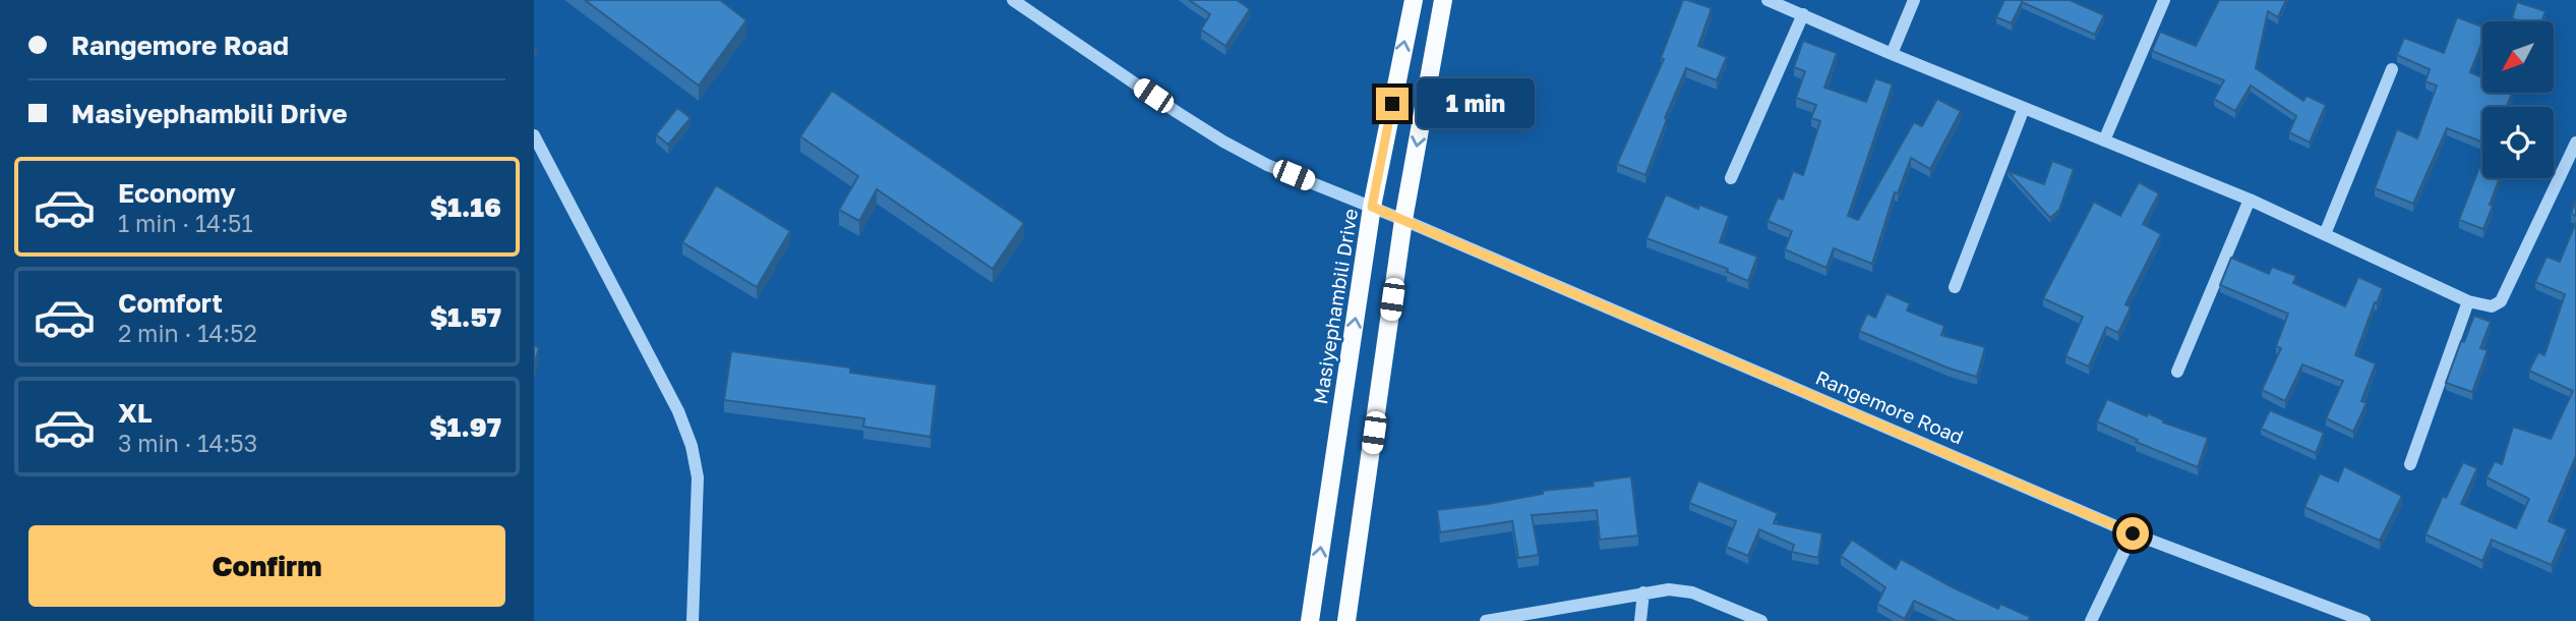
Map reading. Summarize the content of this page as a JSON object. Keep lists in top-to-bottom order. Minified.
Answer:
{"streets":{"main road":["Masiyephambili Drive"],"street":["Rangemore Road"]},"crossings":[["Masiyephambili Drive","Rangemore Road"]],"north":"bottom left","page":{"banner":["Rangemore Road","Masiyephambili Drive"],"bubble":"1 min","list":[{"name":"Economy","note":"1 min · 14:51","value":"$1.16"},{"name":"Comfort","note":"2 min · 14:52","value":"$1.57"},{"name":"XL","note":"3 min · 14:53","value":"$1.97"}],"buttons":"Confirm"}}
